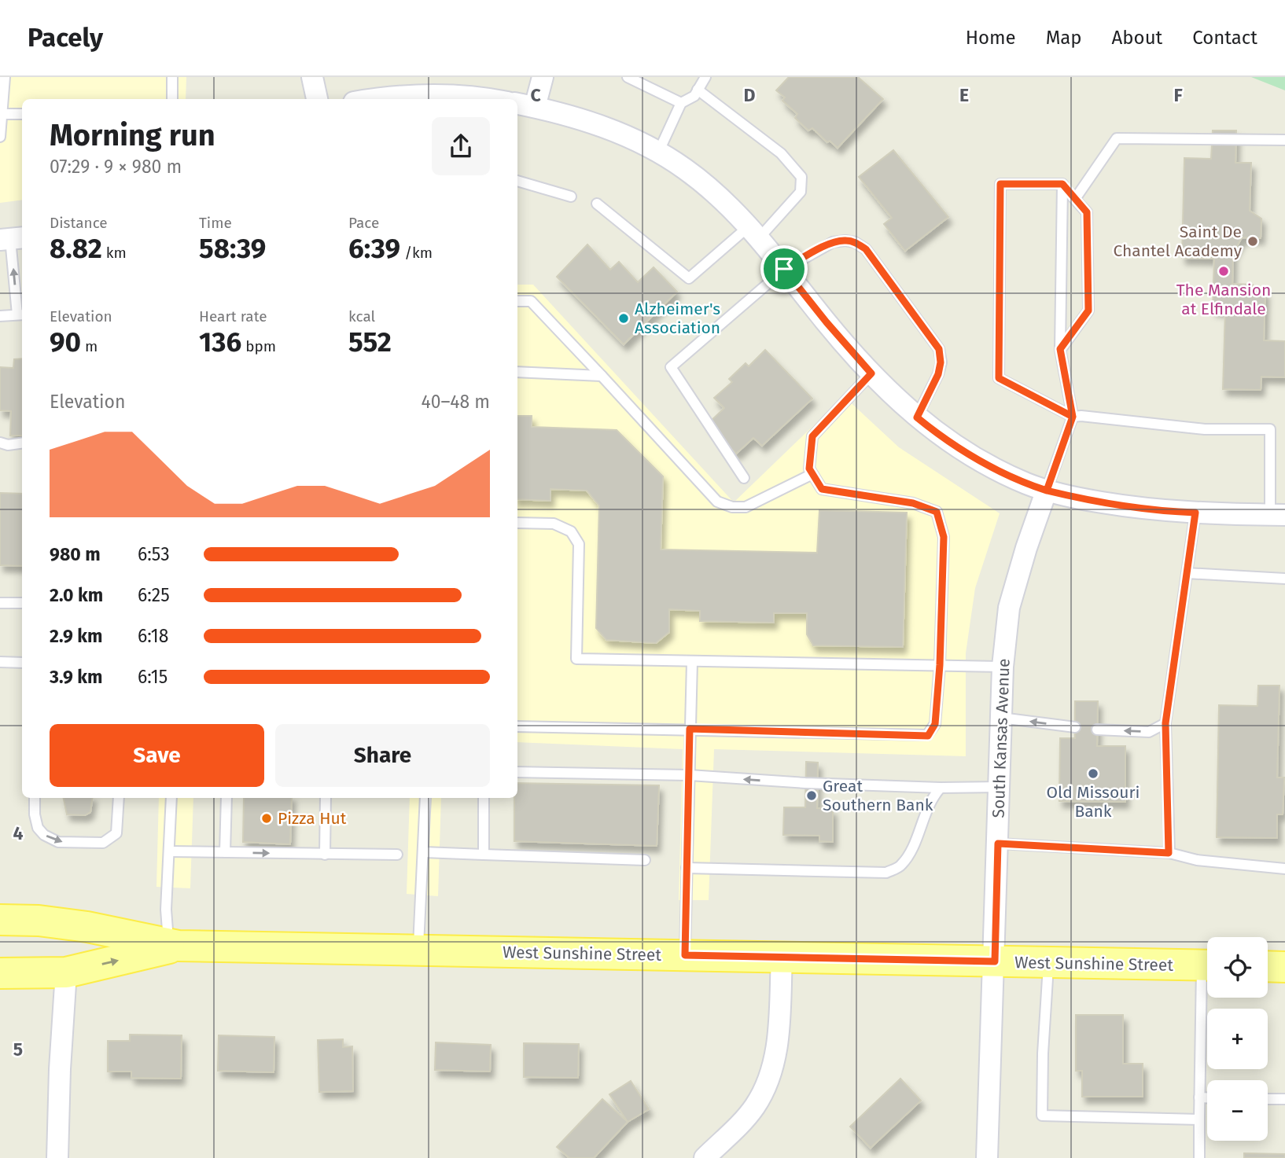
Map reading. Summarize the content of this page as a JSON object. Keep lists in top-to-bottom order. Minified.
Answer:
{"streets":{"main road":["West Sunshine Street"],"street":["South Kansas Avenue"]},"crossings":[["South Kansas Avenue","West Sunshine Street"]],"places":["Saint De Chantel Academy","The Mansion at Elfindale","Alzheimer's Association","Old Missouri Bank","Great Southern Bank","Pizza Hut"],"page":{"header":"Pacely","nav":["Home","Map","About","Contact"],"heading":["Morning run","07:29 · 9 × 980 m"],"stats":[["Distance","8.82 km"],["Time","58:39"],["Pace","6:39 /km"],["Elevation","90 m"],["Heart rate","136 bpm"],["kcal","552"]],"chart":["Elevation","40–48 m"],"list":[{"name":"980 m","note":"6:53"},{"name":"2.0 km","note":"6:25"},{"name":"2.9 km","note":"6:18"},{"name":"3.9 km","note":"6:15"}],"buttons":["Save","Share"],"map_buttons":["+","−"]},"grid":{"columns":["C","D","E","F"],"rows":["4","5"]}}
